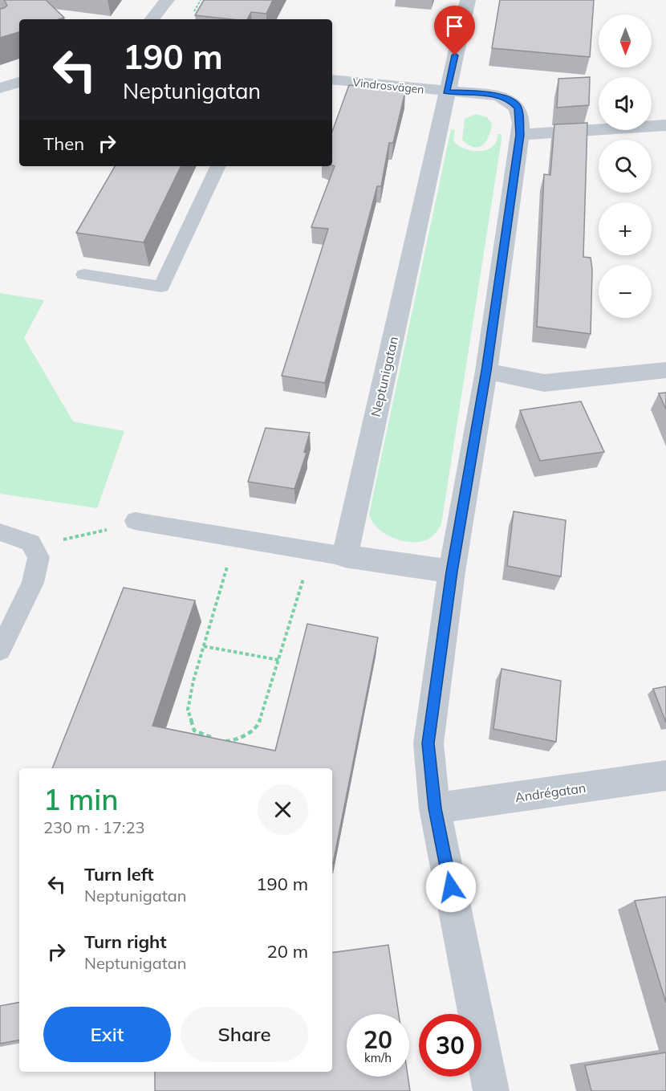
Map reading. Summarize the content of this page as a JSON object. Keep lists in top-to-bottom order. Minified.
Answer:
{"streets":{"street":["Vindrosvägen","Neptunigatan","Andrégatan"]},"crossings":[["Vindrosvägen","Neptunigatan"]],"north":"bottom","page":{"map_buttons":["+","−"],"turn":["190 m","Neptunigatan"],"then":"Then","heading":["1 min","230 m · 17:23"],"list":[{"name":"Turn left","note":"Neptunigatan","value":"190 m"},{"name":"Turn right","note":"Neptunigatan","value":"20 m"}],"buttons":["Exit","Share"],"speed":"20 km/h","limit":"30"}}
